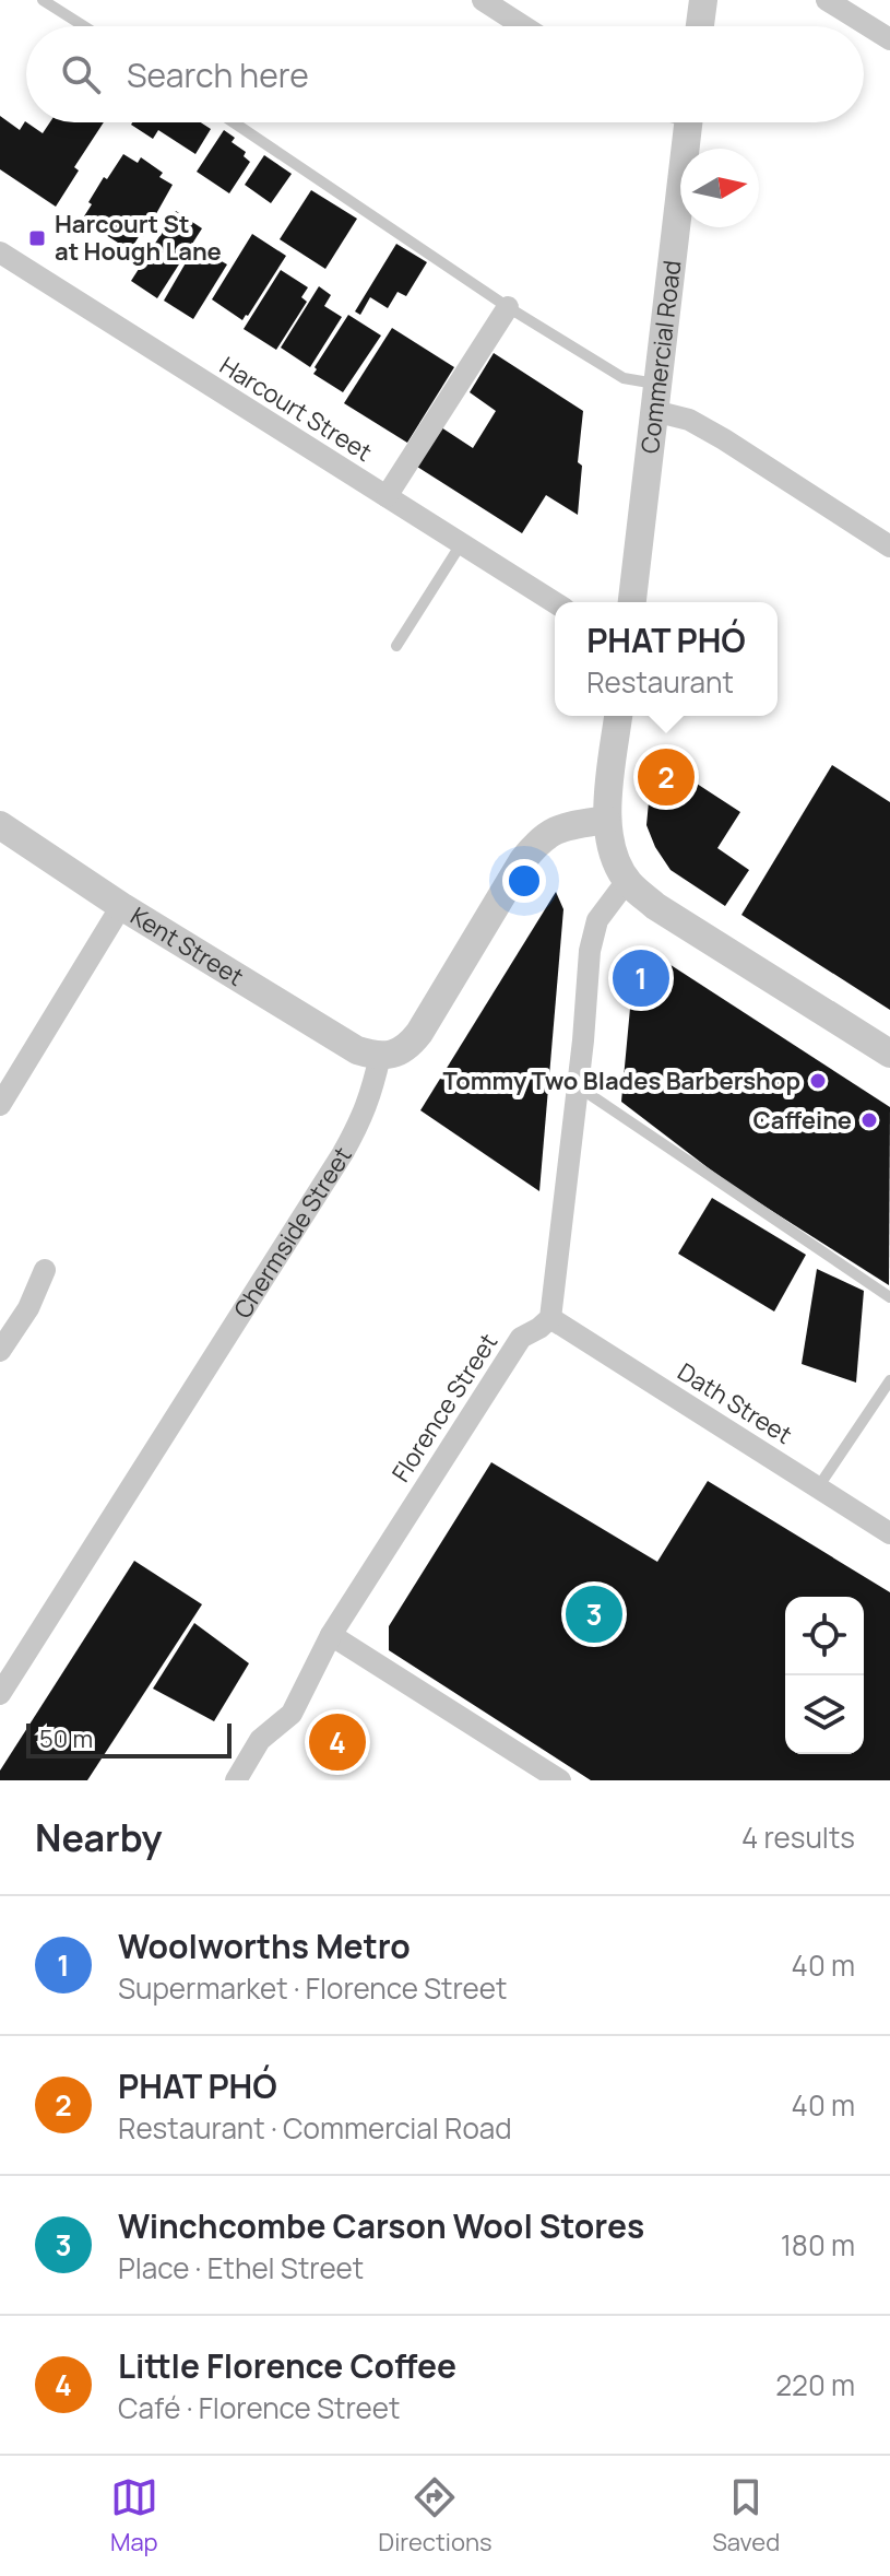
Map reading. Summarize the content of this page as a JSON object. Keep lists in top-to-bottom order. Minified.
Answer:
{"streets":{"street":["Commercial Road","Harcourt Street","Kent Street","Chermside Street","Dath Street","Florence Street"]},"crossings":[["Kent Street","Chermside Street"],["Dath Street","Florence Street"]],"places":{"transit":["Harcourt St at Hough Lane"],"other":["Tommy Two Blades Barbershop","Caffeine"]},"scale_bar":"50 m","north":"right","page":{"search":"Search here","popup":["PHAT PHÓ","Restaurant"],"pins":["2","1","3","4"],"scale":"50 m","heading":["Nearby","4 results"],"list":[{"mark":"1","name":"Woolworths Metro","note":"Supermarket · Florence Street","value":"40 m"},{"mark":"2","name":"PHAT PHÓ","note":"Restaurant · Commercial Road","value":"40 m"},{"mark":"3","name":"Winchcombe Carson Wool Stores","note":"Place · Ethel Street","value":"180 m"},{"mark":"4","name":"Little Florence Coffee","note":"Café · Florence Street","value":"220 m"}],"nav":["Map","Directions","Saved"]}}
